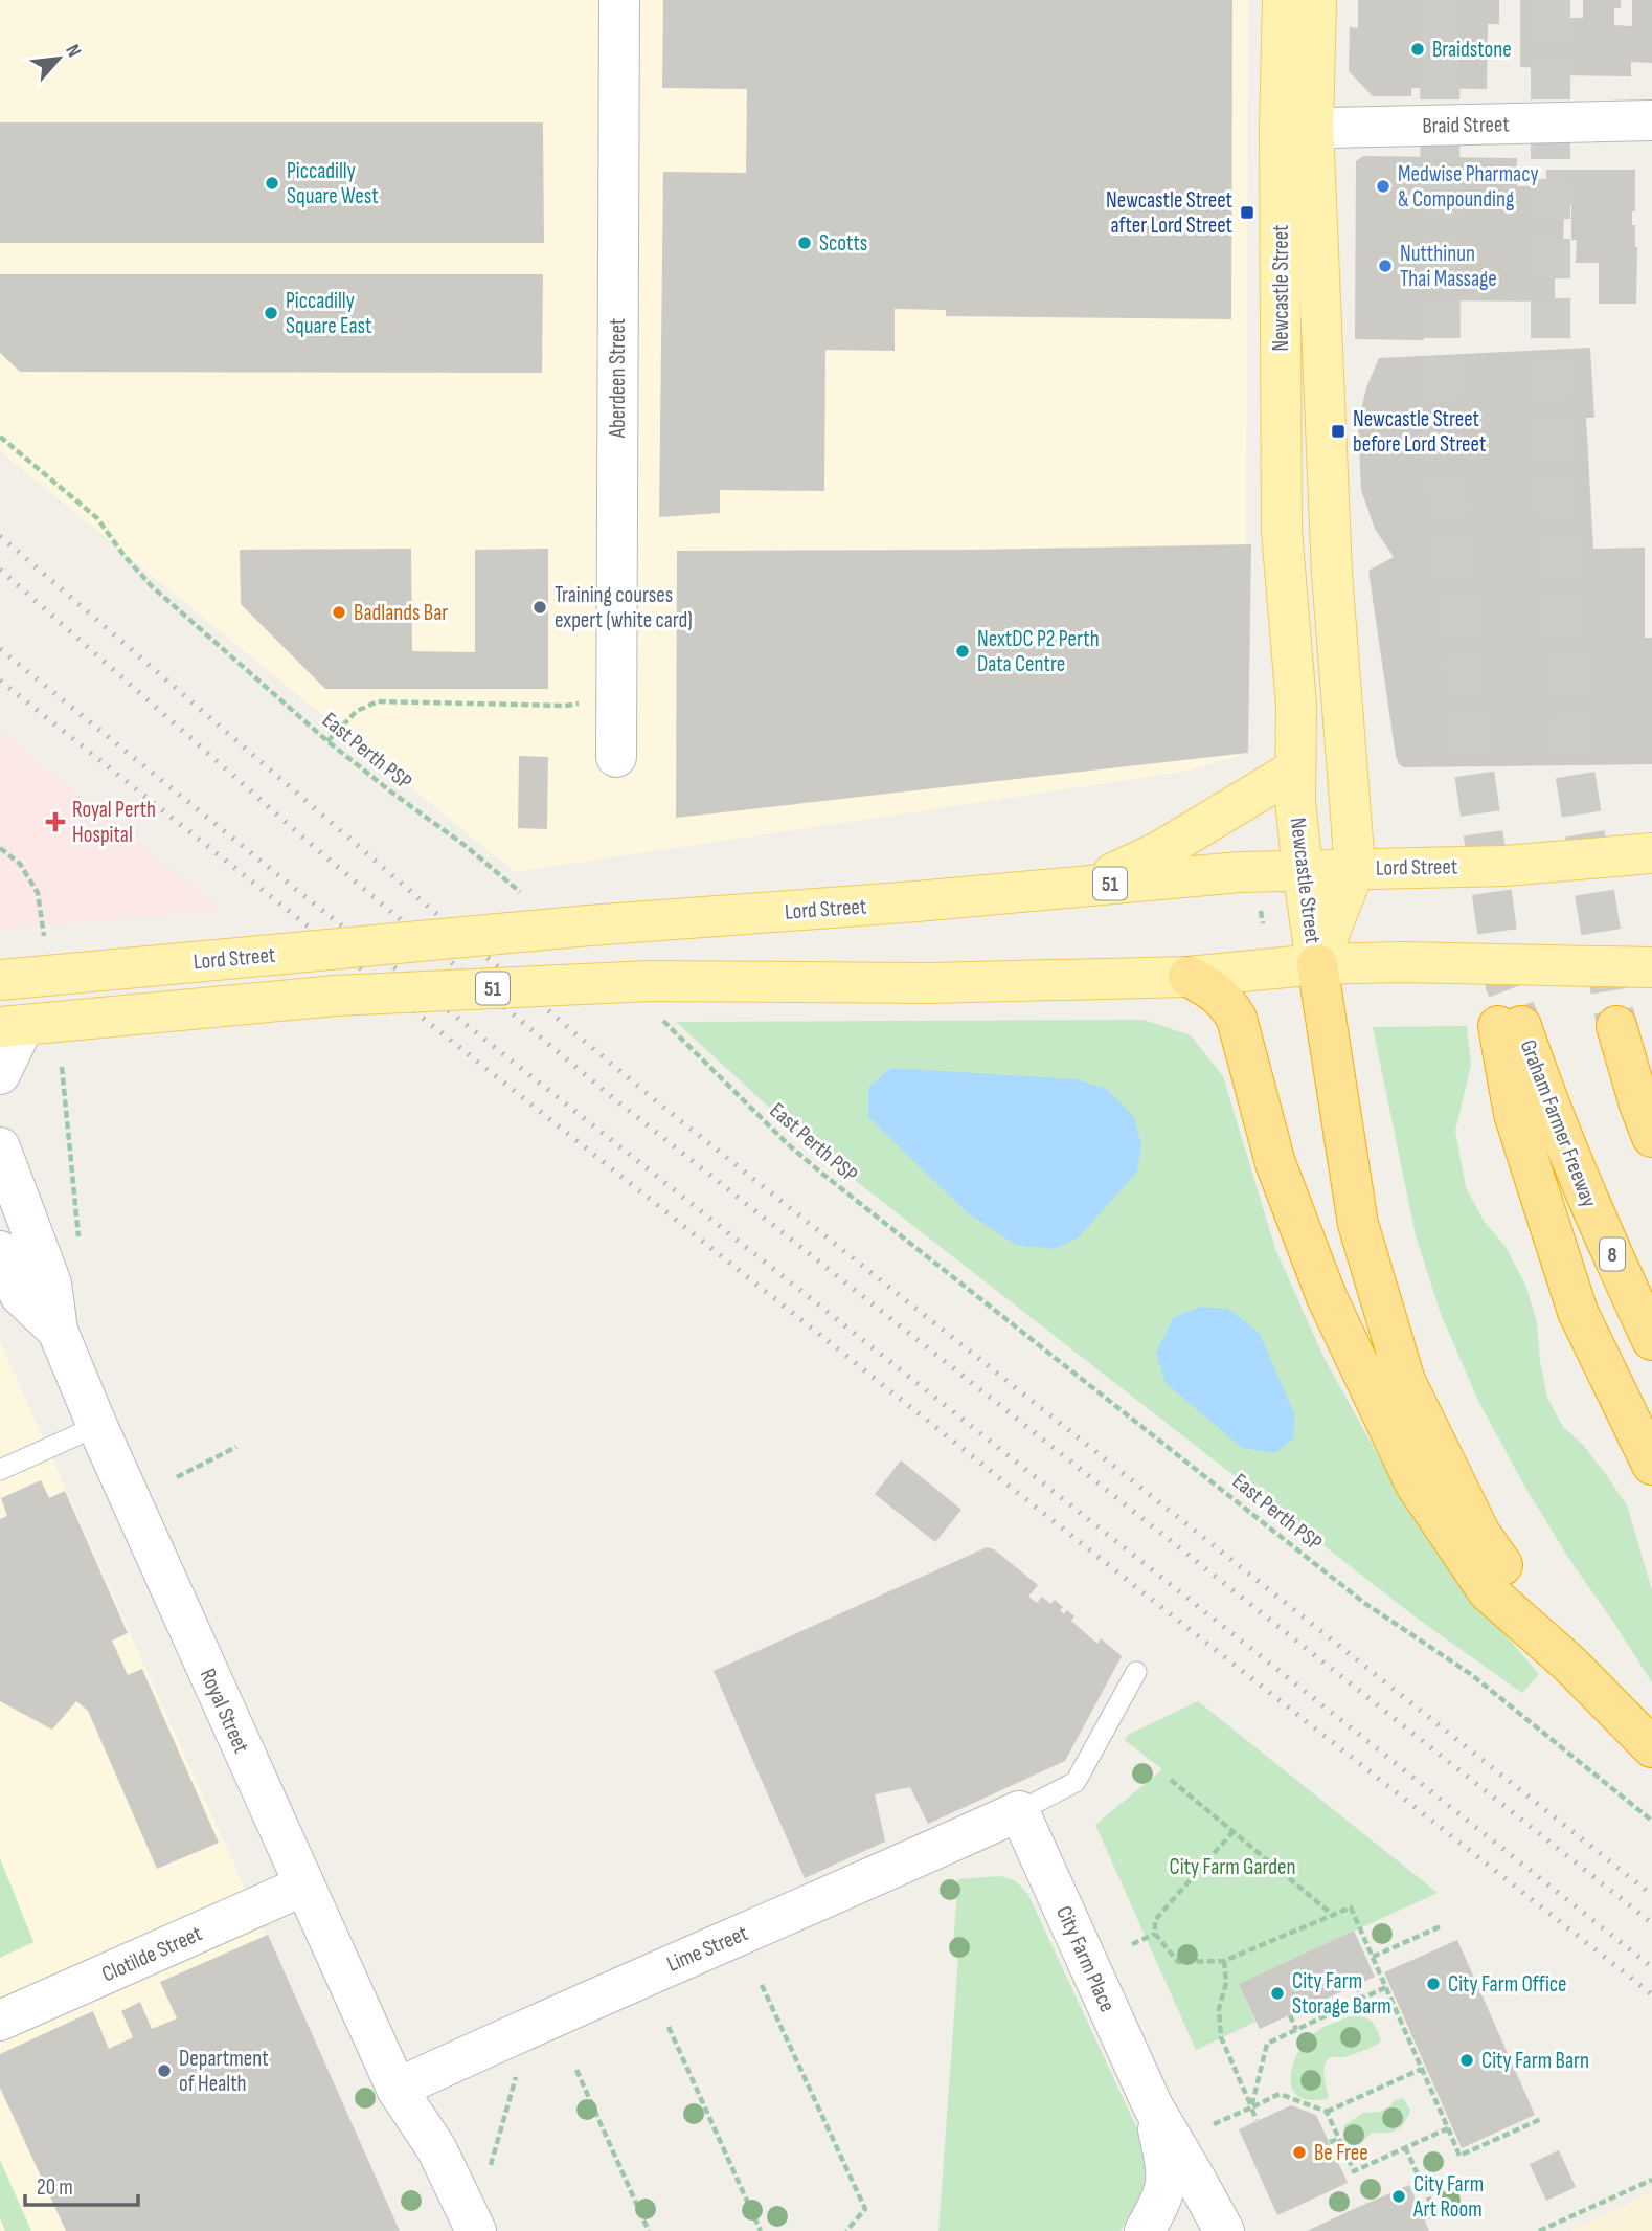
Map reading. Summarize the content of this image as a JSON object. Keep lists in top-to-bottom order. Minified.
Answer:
{"streets":{"highway":["Graham Farmer Freeway","8"],"main road":["Newcastle Street","Lord Street","51"],"street":["Braid Street","Aberdeen Street","Royal Street","Lime Street","Clotilde Street","City Farm Place"],"path":["East Perth PSP"]},"crossings":[["Braid Street","Newcastle Street"],["Newcastle Street","Lord Street"],["Newcastle Street","51"],["East Perth PSP","51"],["Royal Street","Lime Street"],["Royal Street","Clotilde Street"],["Lime Street","City Farm Place"]],"parks":["City Farm Garden"],"places":{"other":["Braidstone","Piccadilly Square West","Medwise Pharmacy & Compounding","Scotts","Nutthinun Thai Massage","Piccadilly Square East","Training courses expert (white card)","Badlands Bar","NextDC P2 Perth Data Centre","City Farm Office","City Farm Storage Barm","City Farm Barn","Department of Health","Be Free","City Farm Art Room"],"transit":["Newcastle Street after Lord Street","Newcastle Street before Lord Street"],"health":["Royal Perth Hospital"]},"scale_bar":"20 m","north":"top right"}
